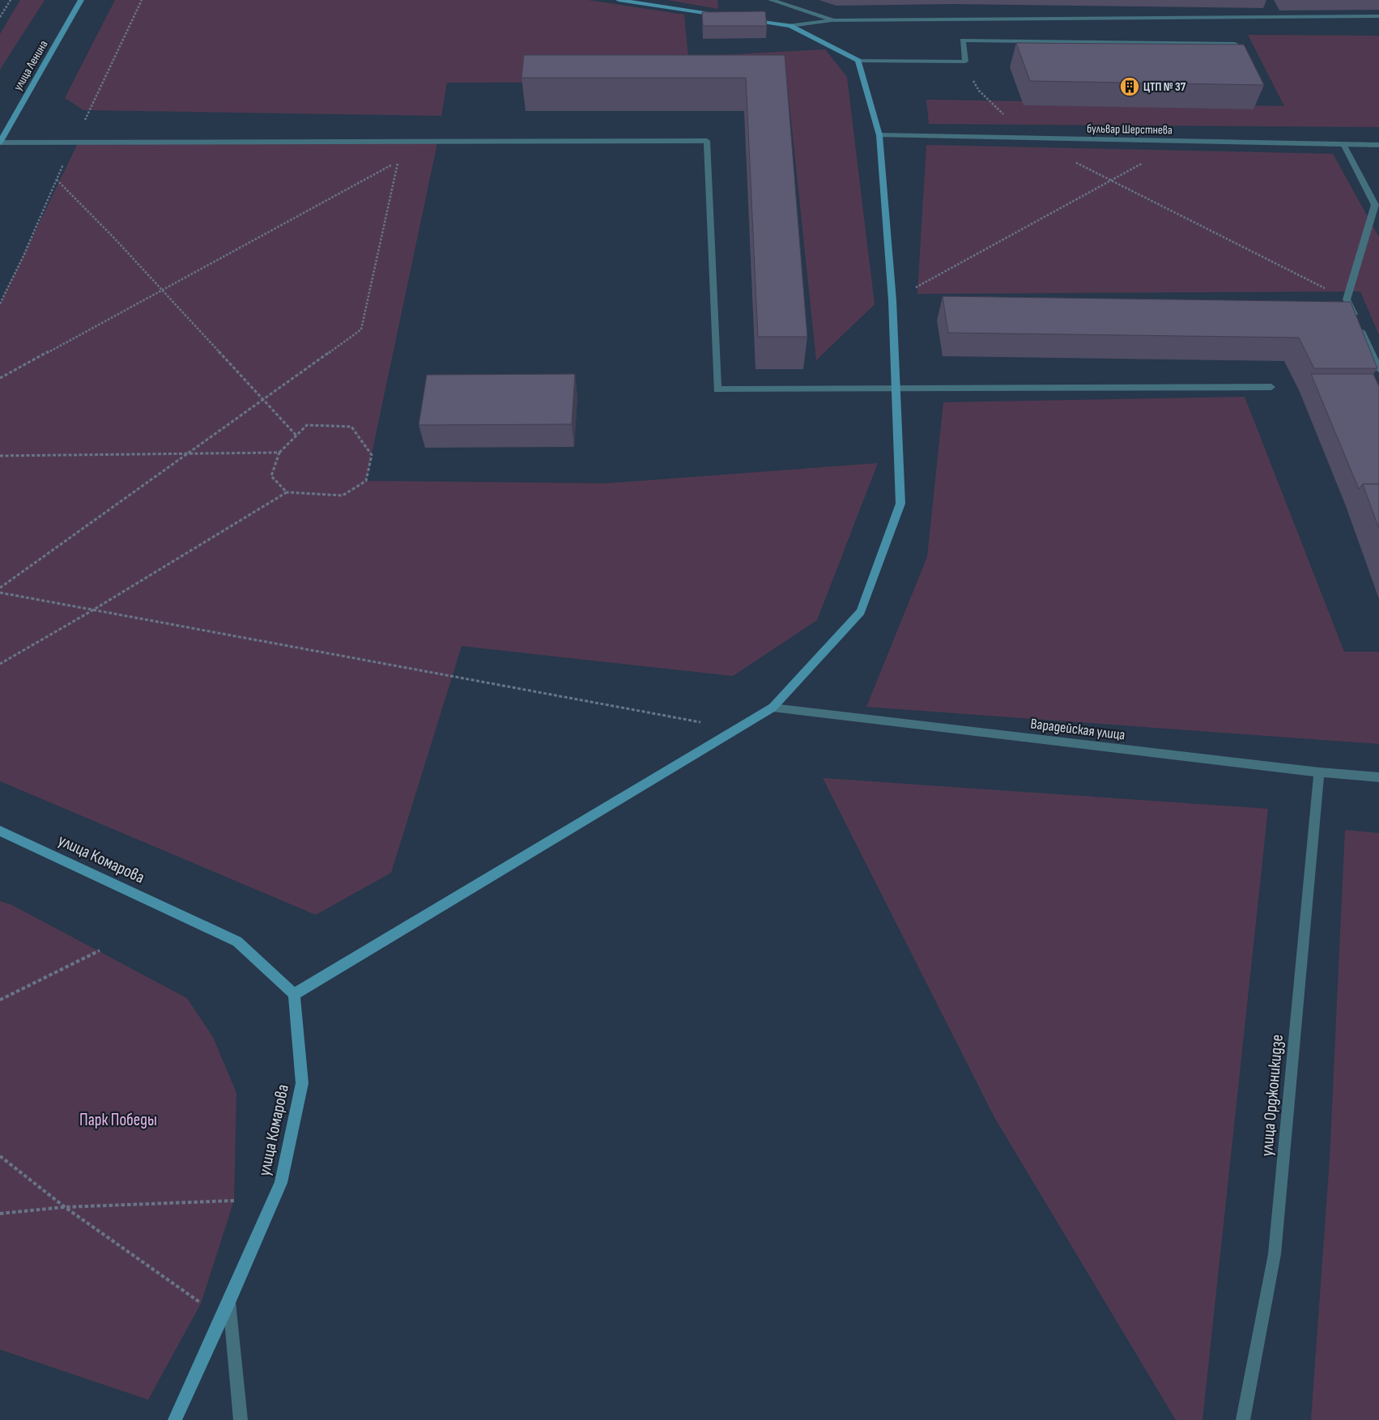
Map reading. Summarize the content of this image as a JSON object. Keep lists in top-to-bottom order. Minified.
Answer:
{"streets":{"street":["улица Ленина","бульвар Шерстнева","Варадейская улица","улица Комарова","улица Орджоникидзе"]},"crossings":[["Варадейская улица","улица Орджоникидзе"]],"parks":["Парк Победы"],"places":{"building":["ЦТП № 37"]}}
